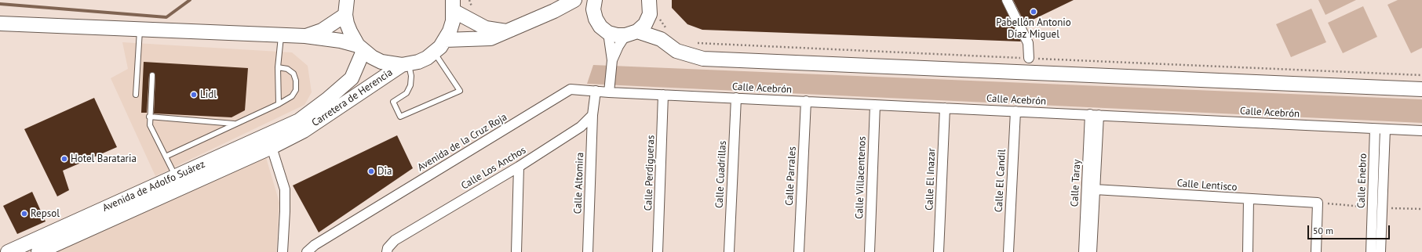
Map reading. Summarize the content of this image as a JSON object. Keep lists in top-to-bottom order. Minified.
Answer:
{"streets":{"main road":["Carretera de Herencia","Avenida de Adolfo Suárez"],"street":["Calle Acebrón","Avenida de la Cruz Roja","Calle Los Anchos","Calle Perdigueras","Calle Cuadrillas","Calle Parrales","Calle Villacentenos","Calle El Inazar","Calle El Candil","Calle Enebro","Calle Altomira","Calle Taray","Calle Lentisco"]},"crossings":[["Calle Acebrón","Avenida de la Cruz Roja"],["Calle Acebrón","Calle Perdigueras"],["Calle Acebrón","Calle Cuadrillas"],["Calle Acebrón","Calle Parrales"],["Calle Acebrón","Calle Villacentenos"],["Calle Acebrón","Calle El Inazar"],["Calle Acebrón","Calle El Candil"],["Calle Acebrón","Calle Enebro"],["Calle Acebrón","Calle Taray"],["Carretera de Herencia","Avenida de Adolfo Suárez"],["Calle Los Anchos","Calle Altomira"],["Calle Taray","Calle Lentisco"]],"places":["Pabellón Antonio Díaz Miguel","Lidl","Hotel Barataria","Dia","Repsol"],"scale_bar":"50 m"}
